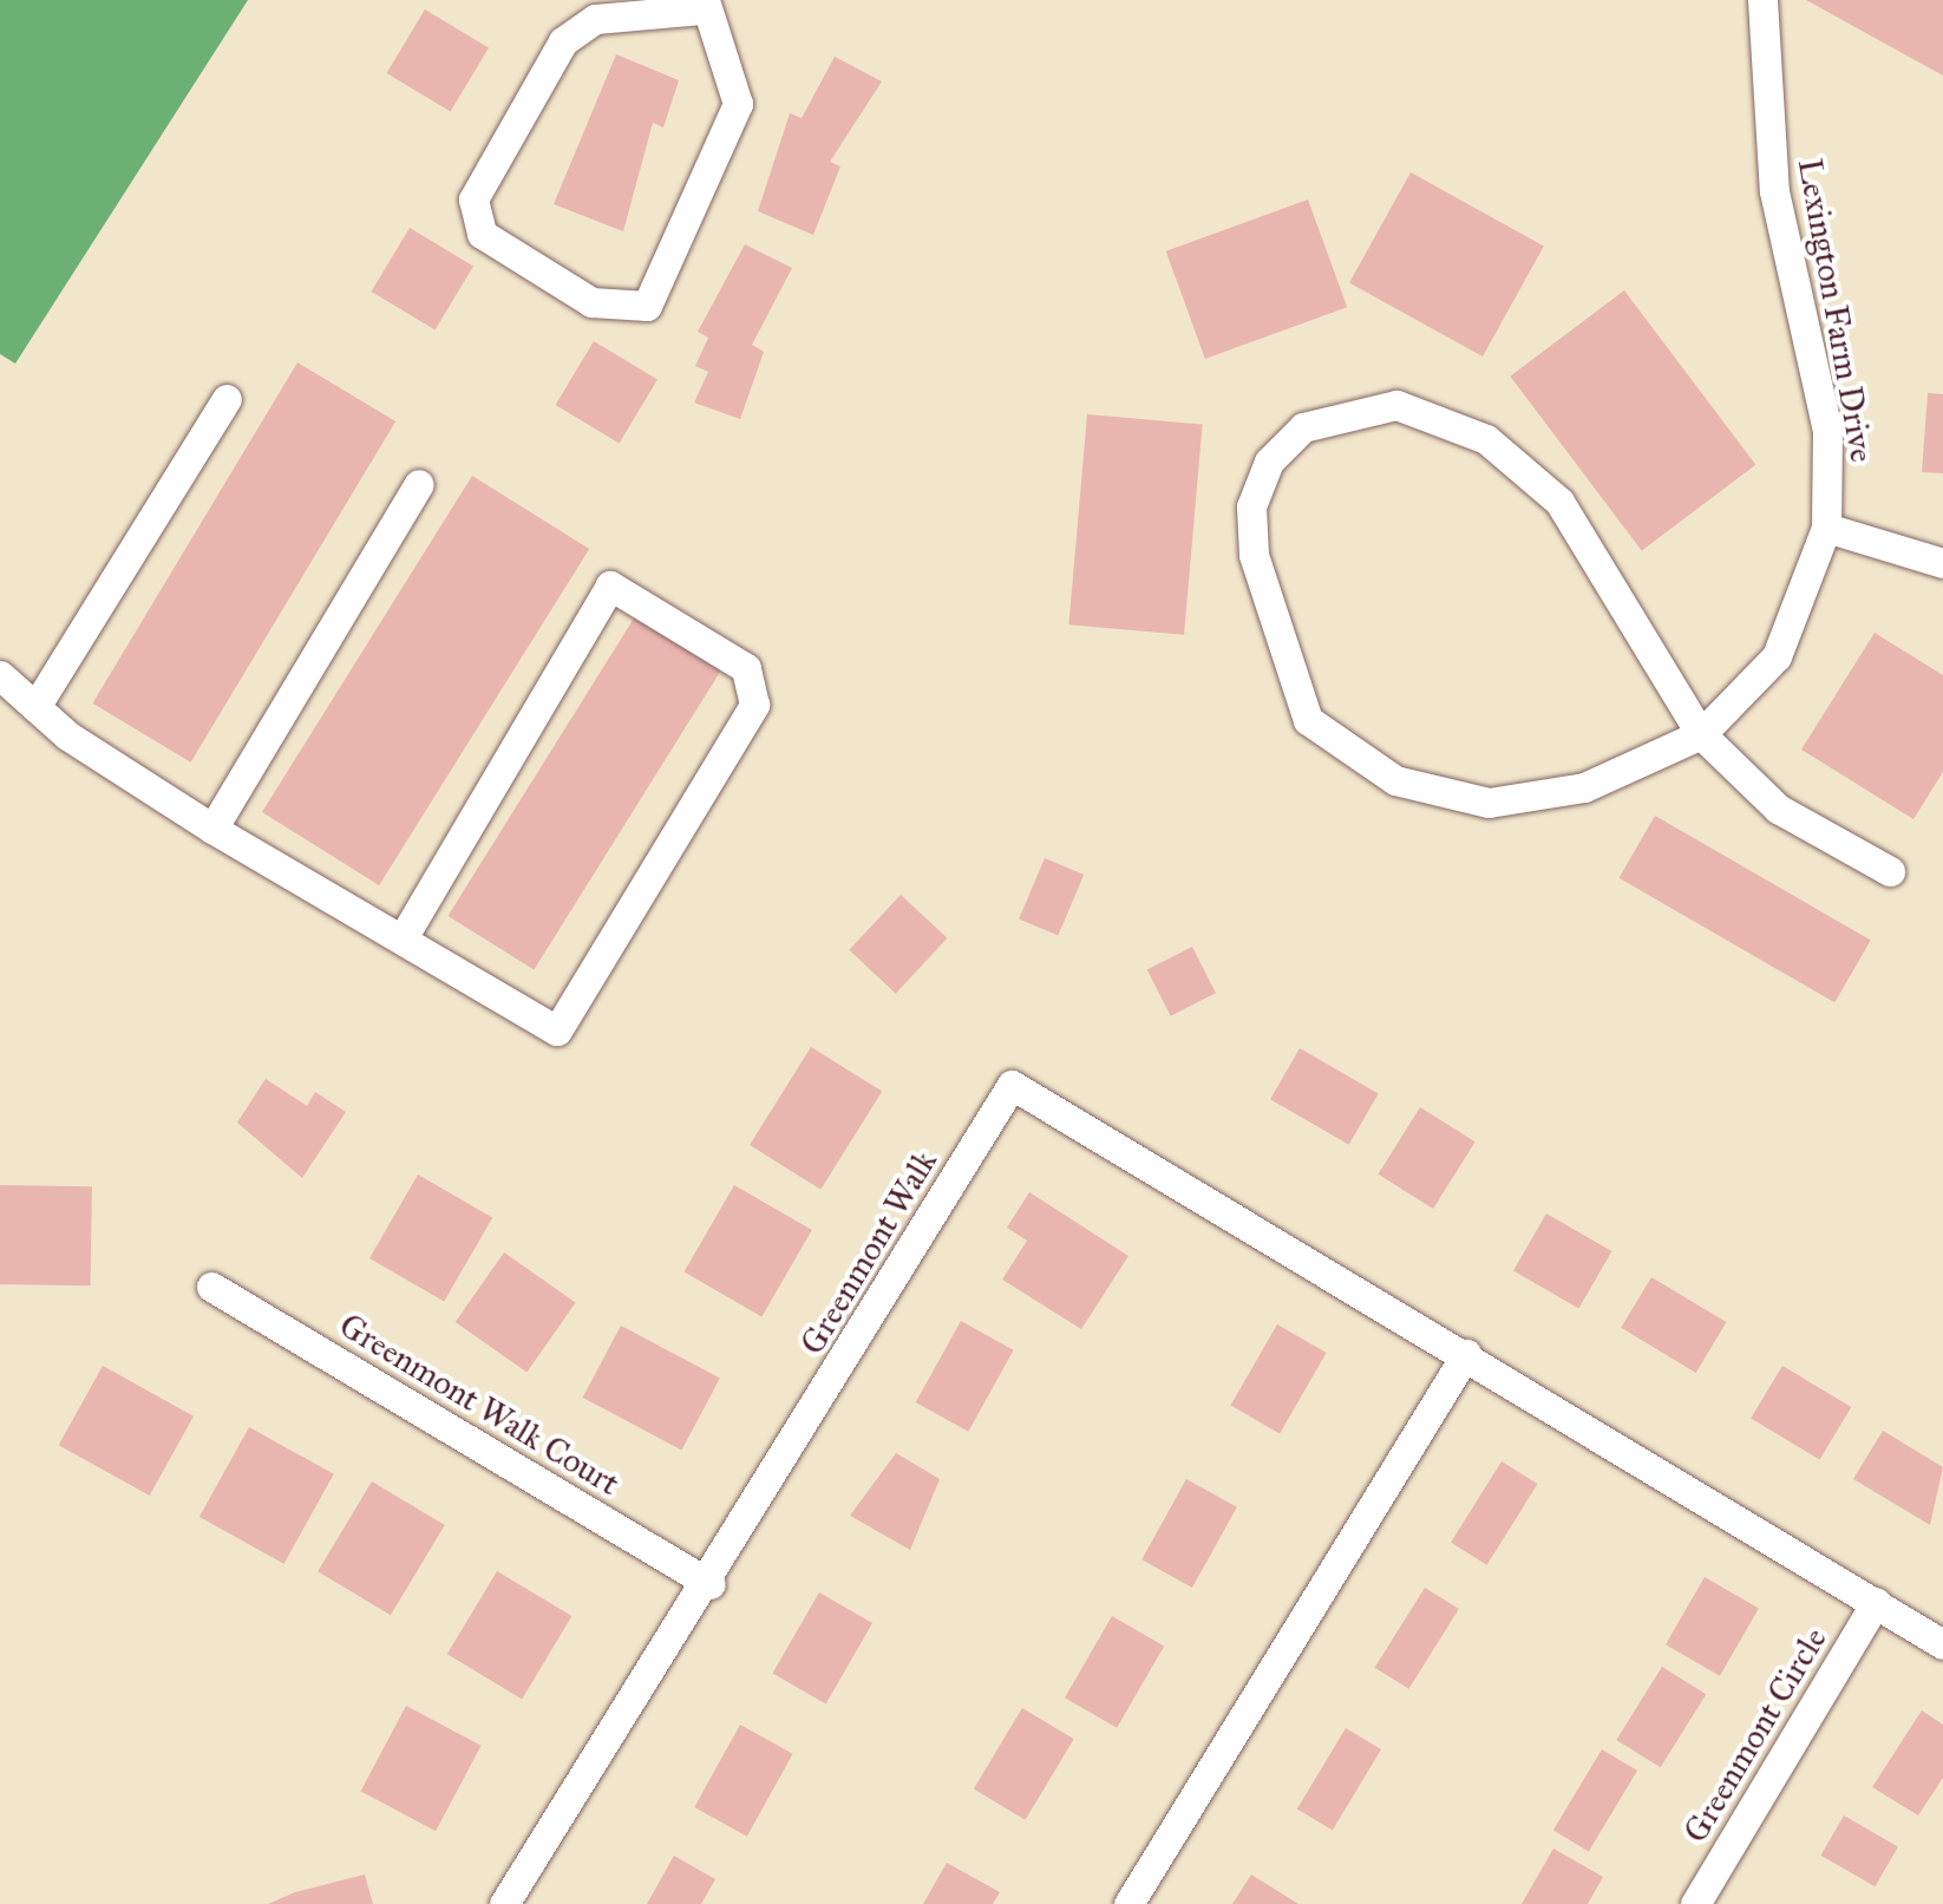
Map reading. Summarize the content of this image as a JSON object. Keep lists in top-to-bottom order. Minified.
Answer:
{"streets":{"street":["Lexington Farm Drive","Greenmont Walk","Greenmont Walk Court","Greenmont Circle"]},"crossings":[["Greenmont Walk","Greenmont Walk Court"],["Greenmont Walk","Greenmont Circle"]]}
